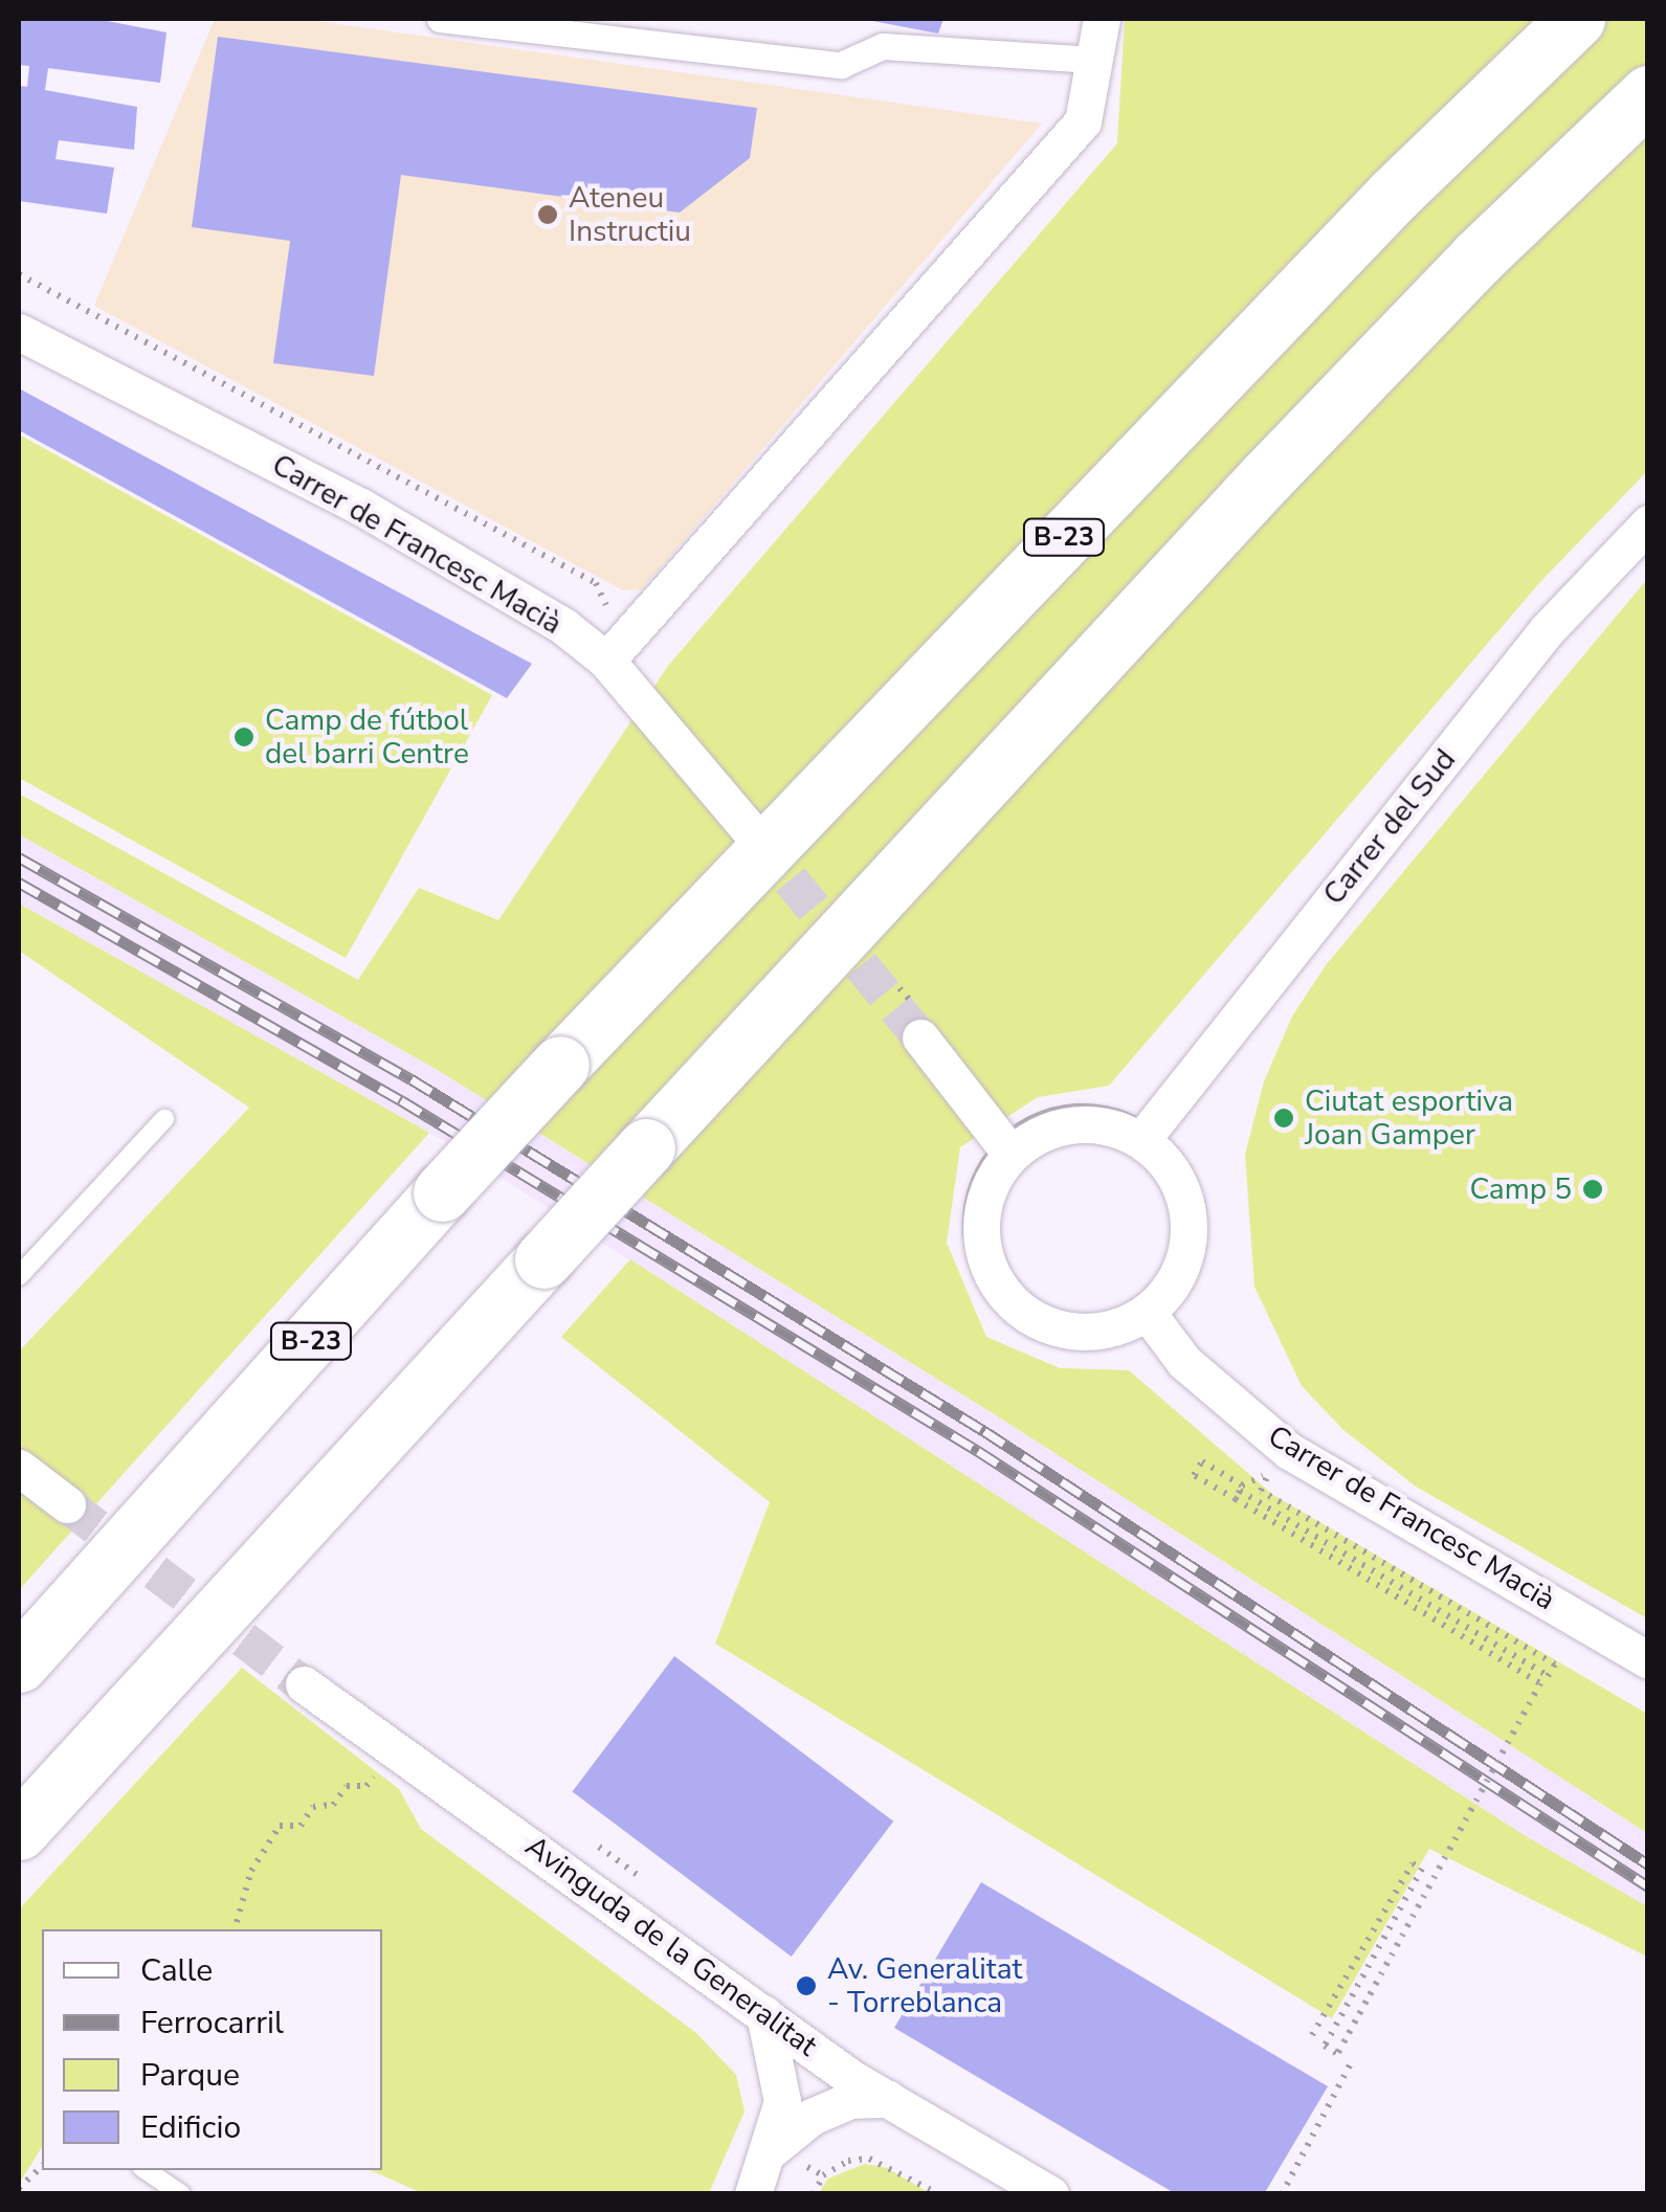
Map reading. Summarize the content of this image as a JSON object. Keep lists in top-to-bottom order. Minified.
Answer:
{"streets":{"highway":["B-23"],"street":["Carrer de Francesc Macià","Carrer del Sud","Avinguda de la Generalitat"]},"crossings":[["Carrer de Francesc Macià","Carrer del Sud"]],"places":["Ateneu Instructiu","Camp de fútbol del barri Centre","Ciutat esportiva Joan Gamper","Camp 5","Av. Generalitat - Torreblanca"],"legend":["Calle","Ferrocarril","Parque","Edificio"]}
